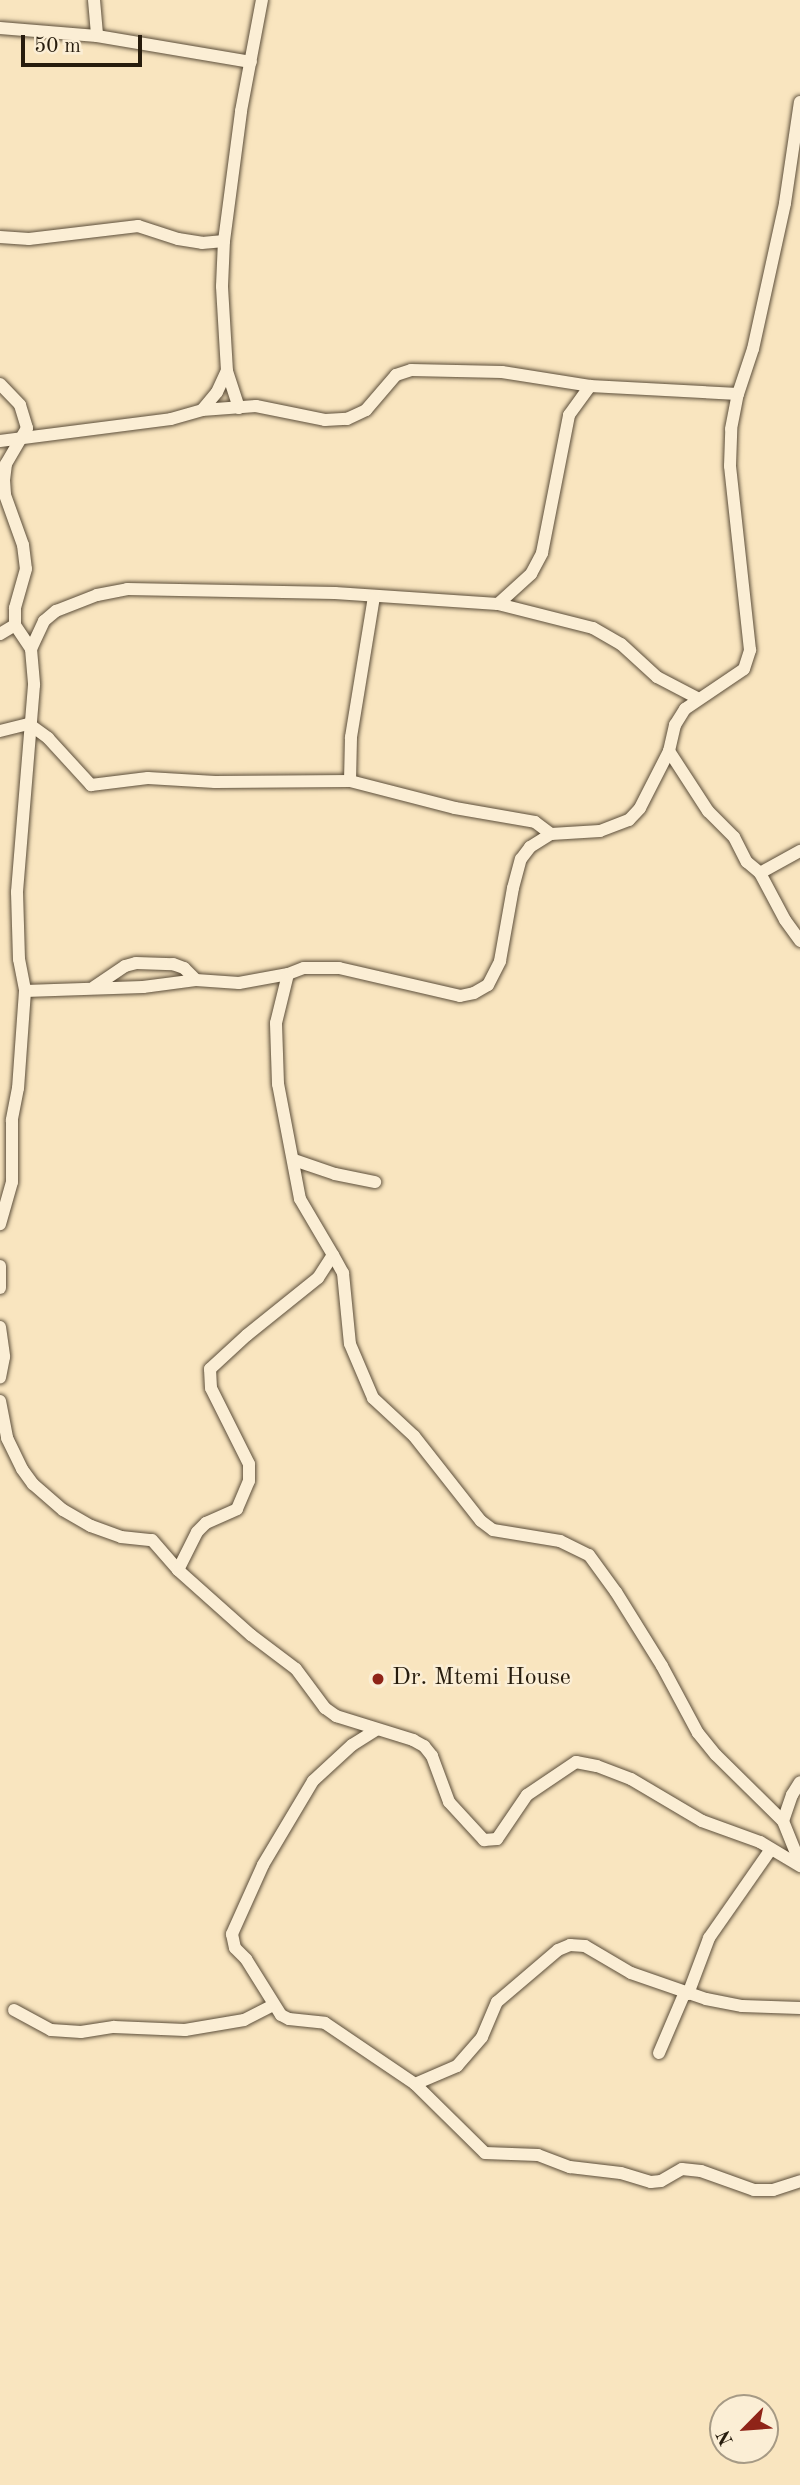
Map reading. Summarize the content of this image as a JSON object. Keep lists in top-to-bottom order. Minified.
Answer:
{"places":["Dr. Mtemi House"],"scale_bar":"50 m","north":"bottom left"}
